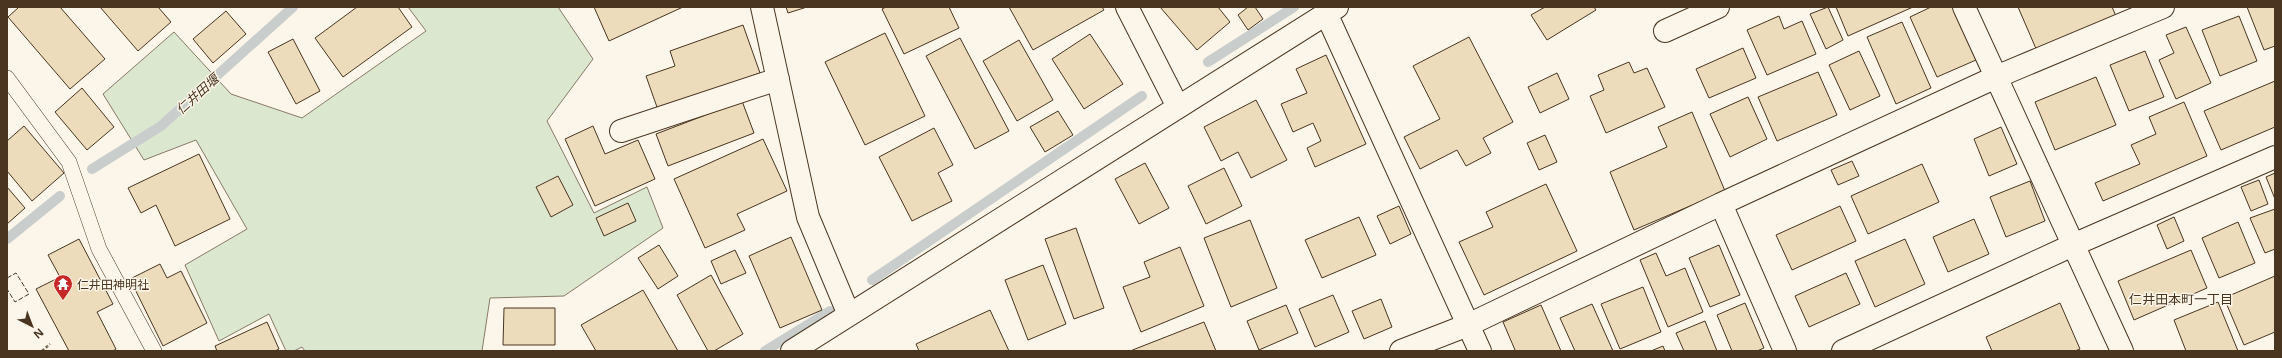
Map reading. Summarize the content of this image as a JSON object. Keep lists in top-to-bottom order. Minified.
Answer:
{"districts":["仁井田本町一丁目"],"water":["仁井田堰"],"places":{"temple":["仁井田神明社"]},"north":"bottom right"}
